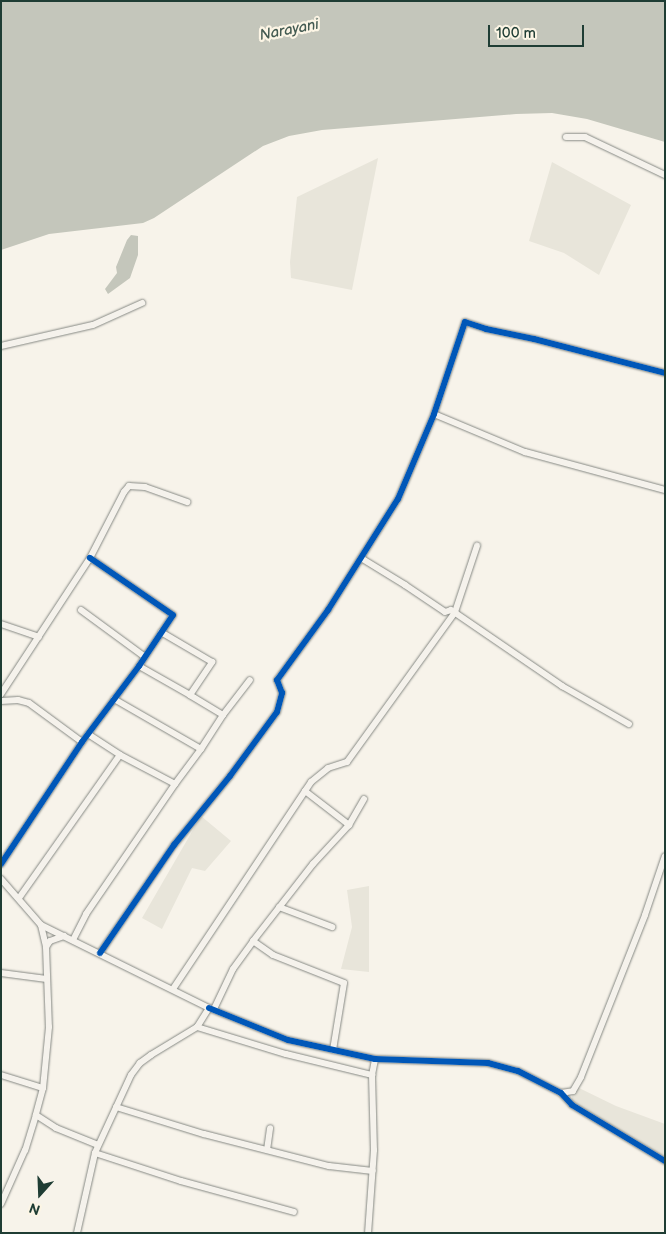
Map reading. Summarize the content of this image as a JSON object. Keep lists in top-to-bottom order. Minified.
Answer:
{"water":["Narayani"],"scale_bar":"100 m","north":"bottom"}
